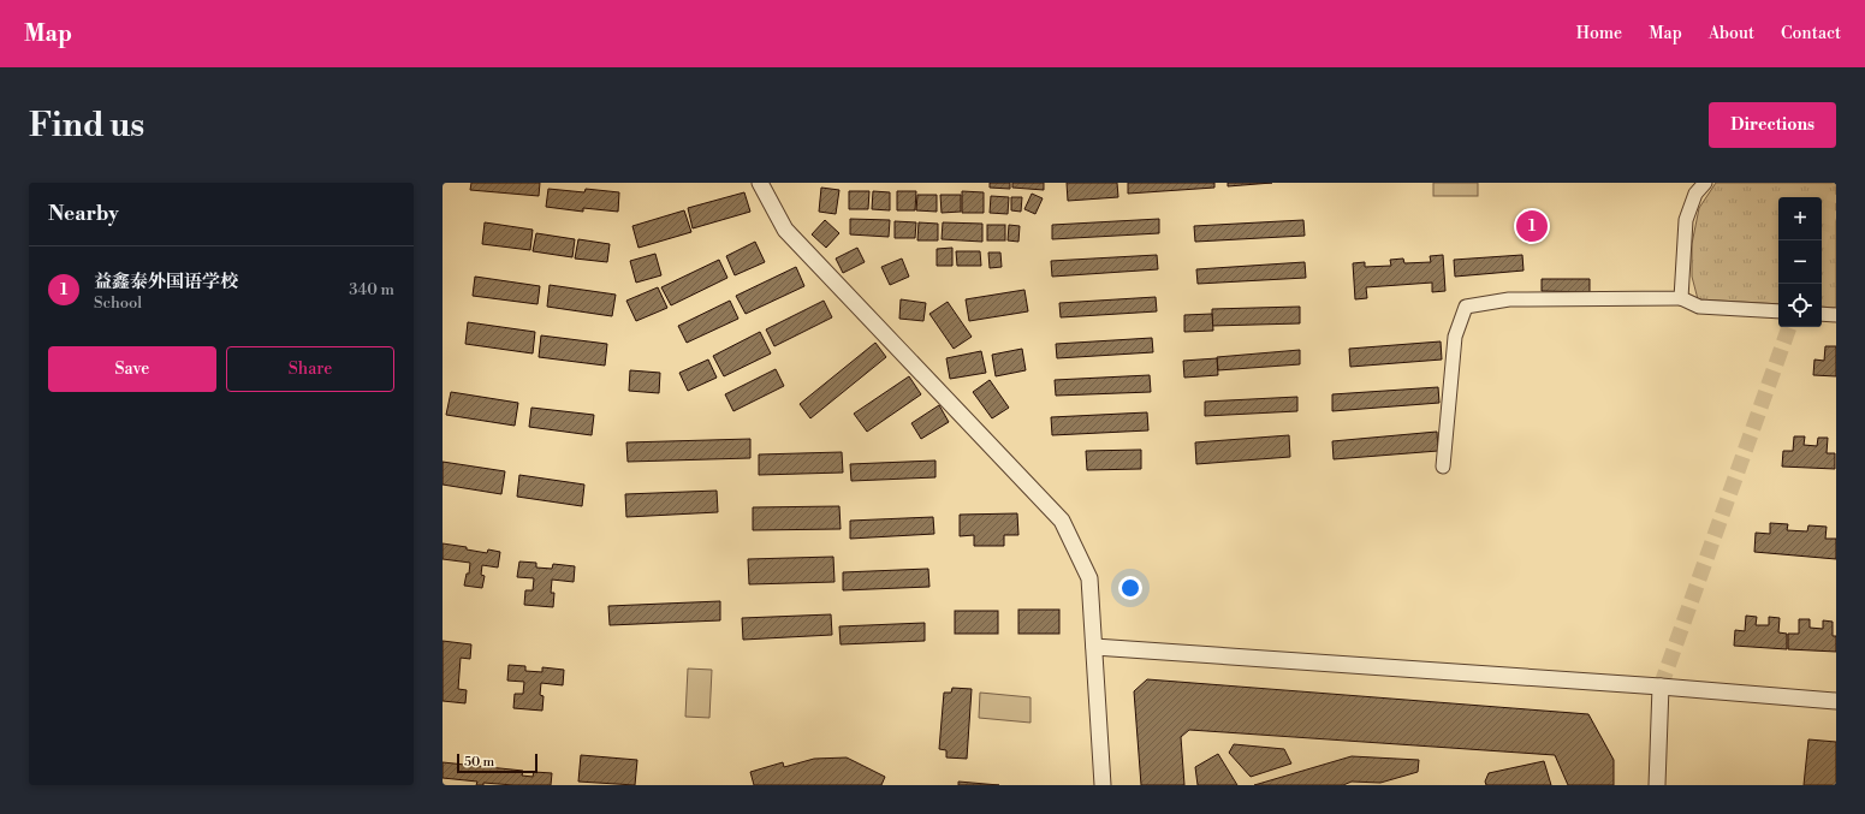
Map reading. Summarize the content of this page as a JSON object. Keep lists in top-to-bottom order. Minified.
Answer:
{"scale_bar":"50 m","page":{"header":"Map","nav":["Home","Map","About","Contact"],"buttons":["Directions",["Save","Share"]],"title":"Find us","heading":"Nearby","map_buttons":["+","−"],"pins":"1","list":[{"mark":"1","name":"益鑫泰外国语学校","note":"School","value":"340 m"}],"scale":"50 m"}}
